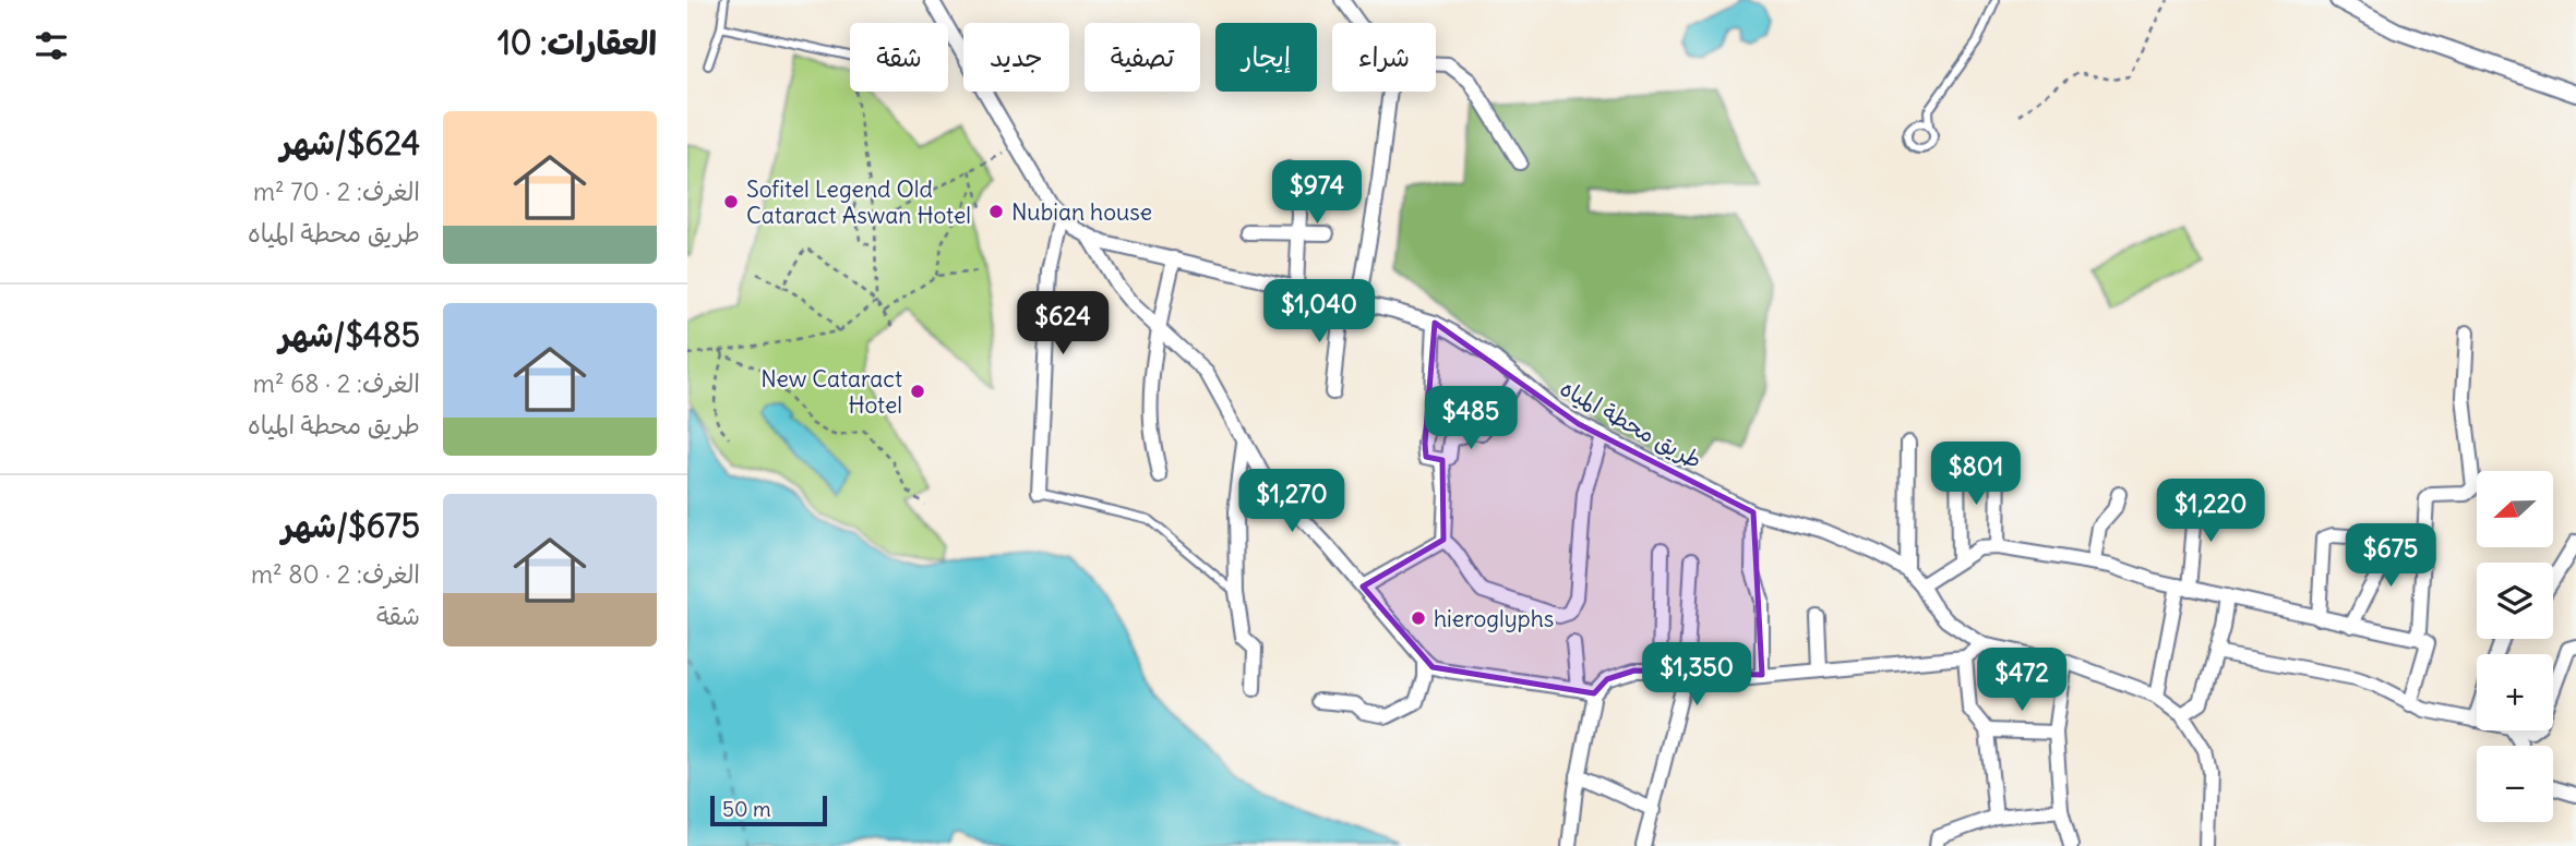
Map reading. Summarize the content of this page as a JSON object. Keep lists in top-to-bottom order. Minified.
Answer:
{"streets":{"street":["طريق محطة المياه"]},"places":["Sofitel Legend Old Cataract Aswan Hotel","Nubian house","New Cataract Hotel","hieroglyphs"],"scale_bar":"50 m","north":"left","page":{"heading":"العقارات: 10","chip":["شراء","إيجار","تصفية","جديد","شقة"],"list":[{"name":"$624/شهر","note":"الغرف: 2 · 70 m² · طريق محطة المياه"},{"name":"$485/شهر","note":"الغرف: 2 · 68 m² · طريق محطة المياه"},{"name":"$675/شهر","note":"الغرف: 2 · 80 m² · شقة"}],"price":["$974","$1,040","$624","$485","$801","$1,270","$1,220","$675","$1,350","$472"],"map_buttons":["+","−"],"scale":"50 m"}}
